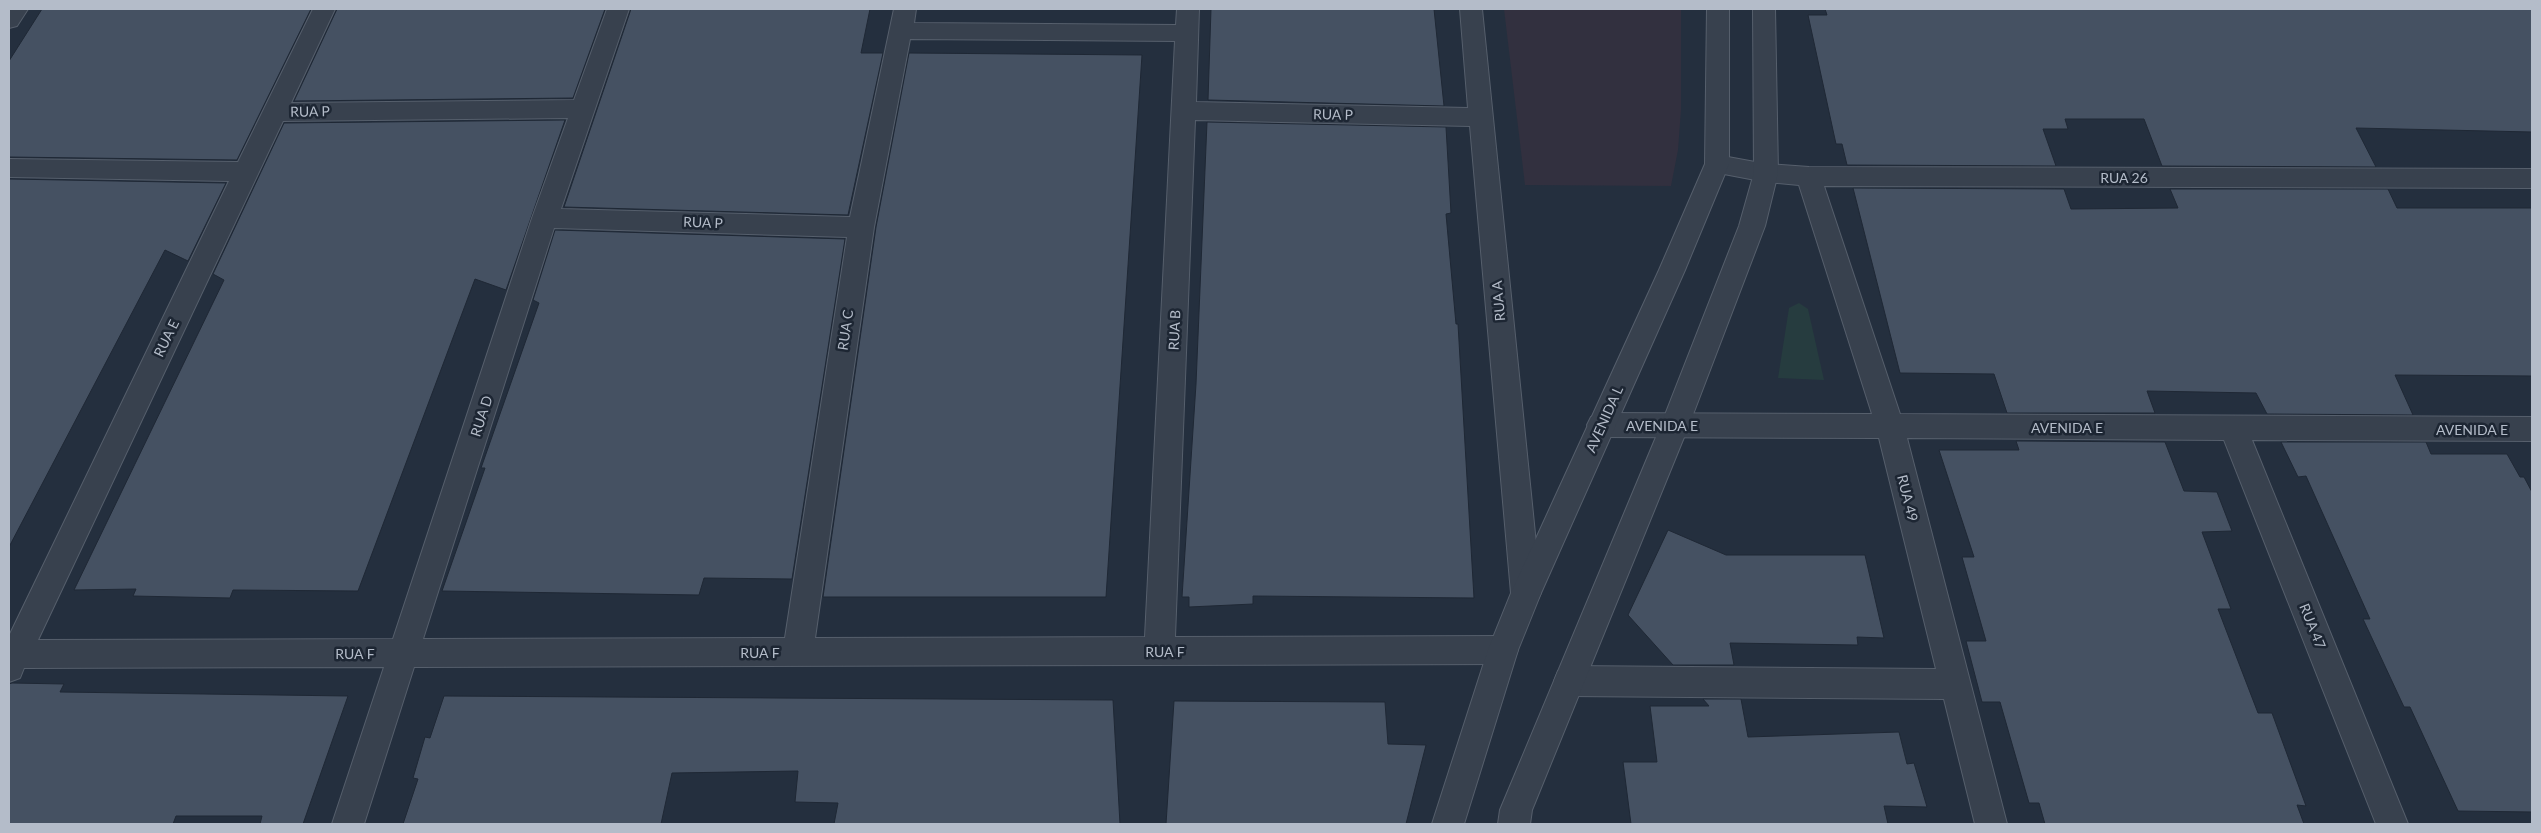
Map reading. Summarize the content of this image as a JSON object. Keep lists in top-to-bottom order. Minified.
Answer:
{"streets":{"street":["RUA P","RUA 26","RUA A","RUA C","RUA B","RUA E","RUA D","AVENIDA L","AVENIDA E","RUA 49","RUA 47","RUA F"]},"crossings":[["RUA P","RUA A"],["RUA P","RUA C"],["RUA P","RUA B"],["RUA P","RUA E"],["RUA P","RUA D"],["RUA 26","AVENIDA L"],["RUA 26","RUA 49"],["RUA A","AVENIDA L"],["RUA C","RUA F"],["RUA B","RUA F"],["RUA E","RUA F"],["RUA D","RUA F"],["AVENIDA L","AVENIDA E"],["AVENIDA L","RUA F"],["AVENIDA E","RUA 49"],["AVENIDA E","RUA 47"]]}
